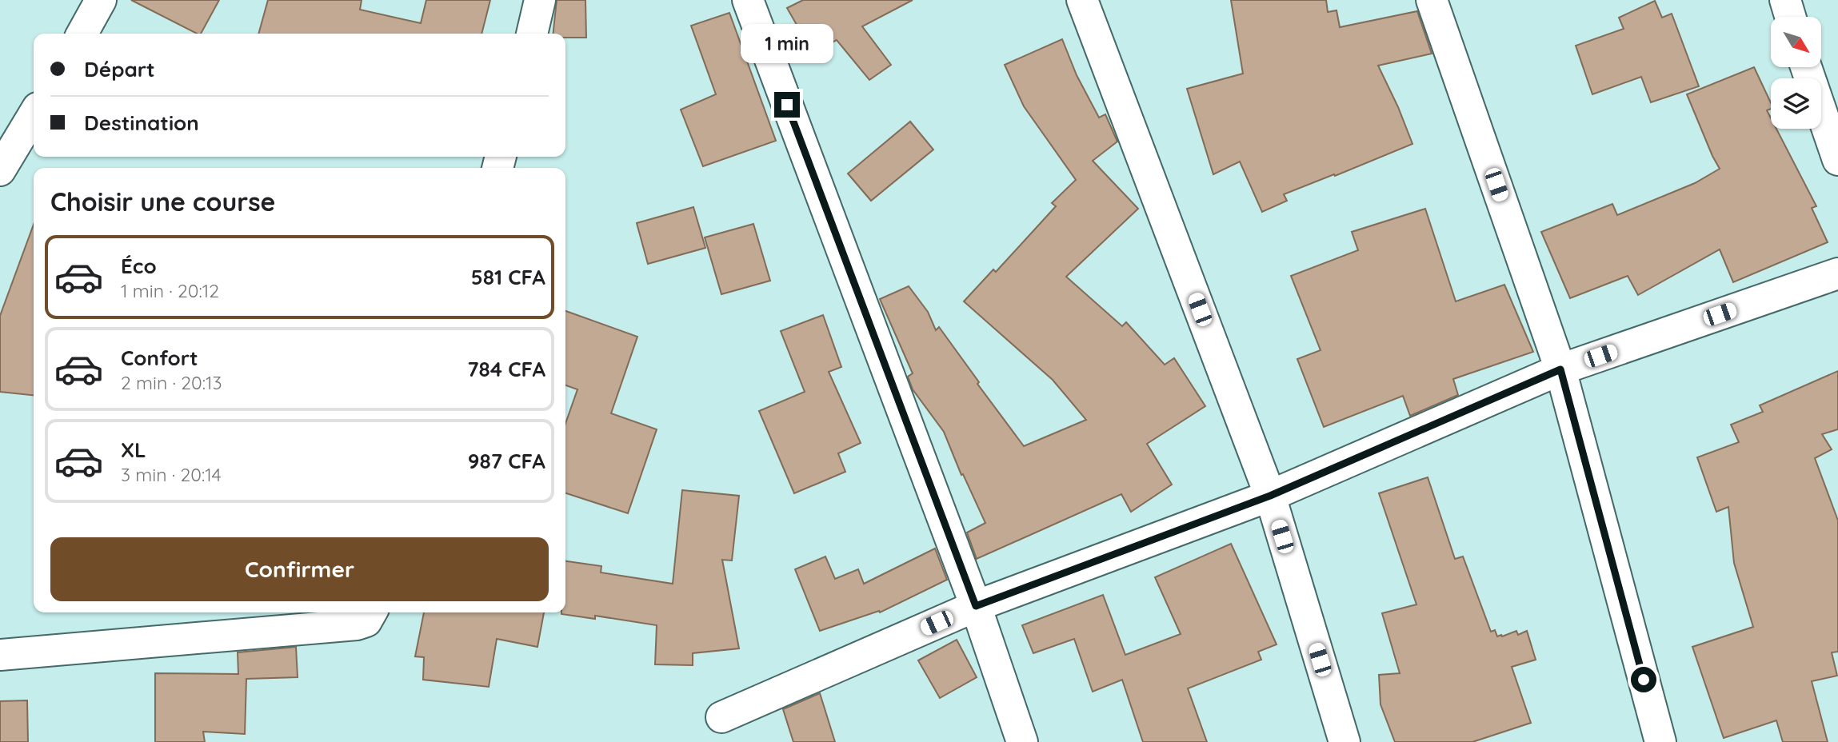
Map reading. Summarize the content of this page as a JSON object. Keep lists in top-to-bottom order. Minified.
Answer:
{"north":"bottom right","page":{"bubble":"1 min","banner":["Départ","Destination"],"heading":"Choisir une course","list":[{"name":"Éco","note":"1 min · 20:12","value":"581 CFA"},{"name":"Confort","note":"2 min · 20:13","value":"784 CFA"},{"name":"XL","note":"3 min · 20:14","value":"987 CFA"}],"buttons":"Confirmer"}}
